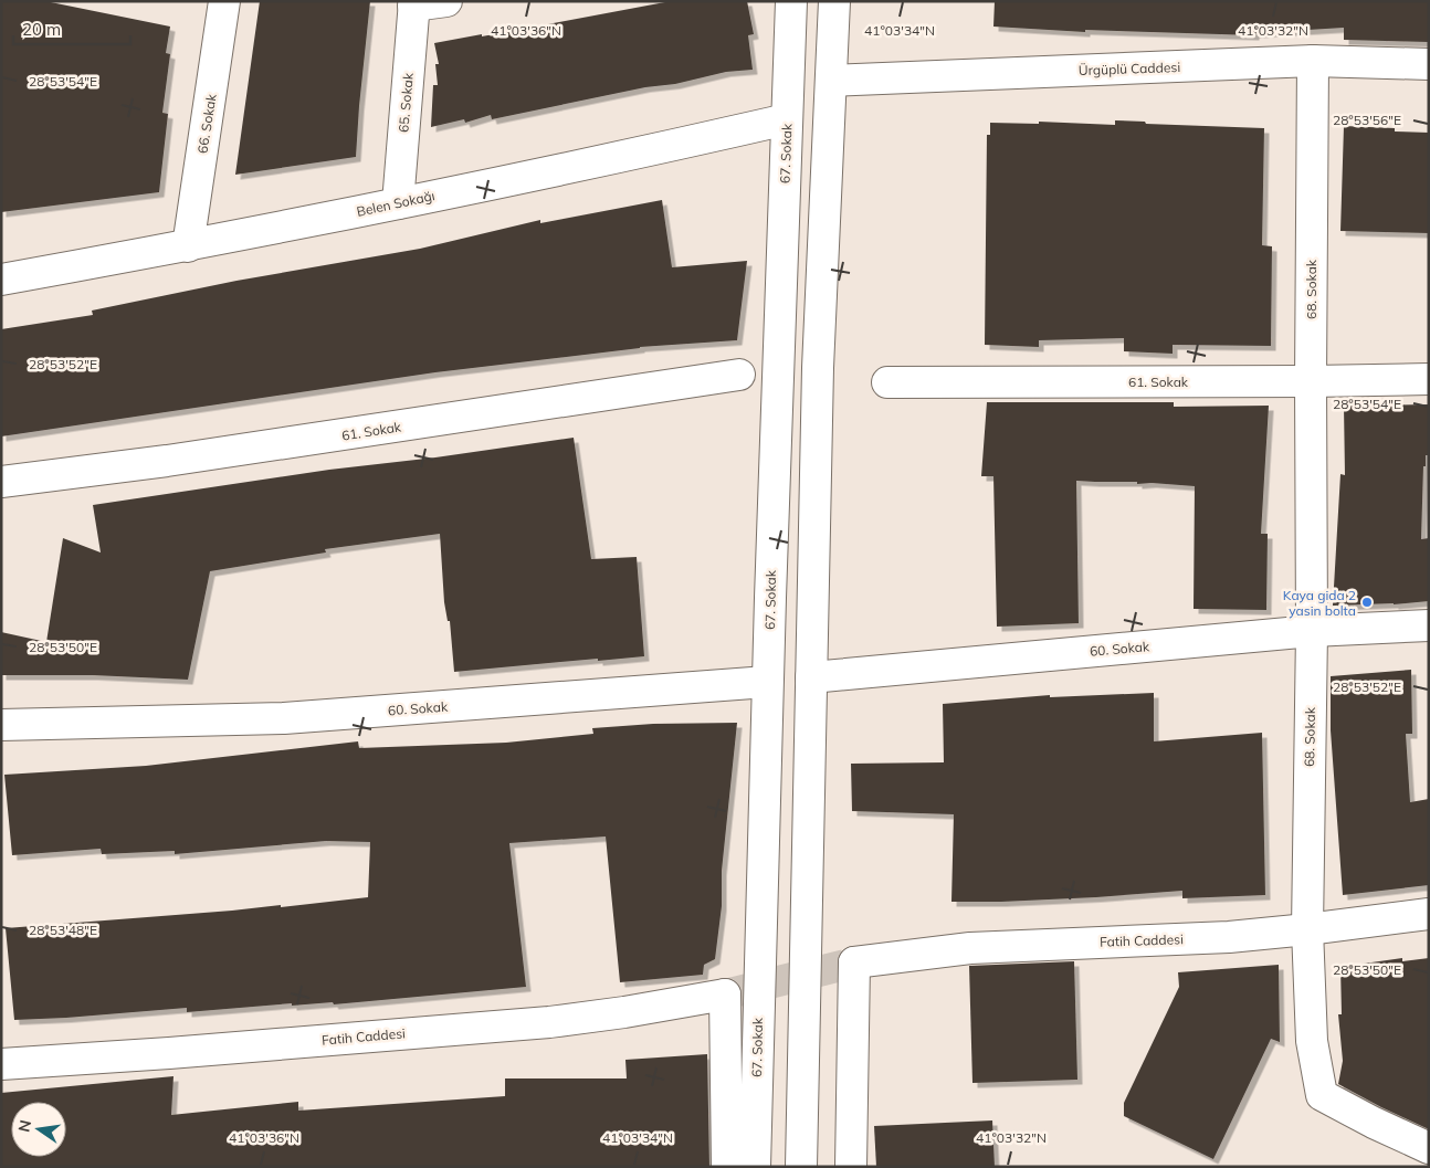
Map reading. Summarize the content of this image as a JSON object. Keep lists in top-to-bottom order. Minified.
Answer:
{"streets":{"street":["Ürgüplü Caddesi","65. Sokak","66. Sokak","67. Sokak","Belen Sokağı","68. Sokak","61. Sokak","60. Sokak","Fatih Caddesi"]},"crossings":[["Ürgüplü Caddesi","68. Sokak"],["65. Sokak","Belen Sokağı"],["66. Sokak","Belen Sokağı"],["67. Sokak","Belen Sokağı"],["67. Sokak","60. Sokak"],["68. Sokak","61. Sokak"],["68. Sokak","60. Sokak"],["68. Sokak","Fatih Caddesi"]],"places":["Kaya gida 2 yasin bolta"],"scale_bar":"20 m","north":"left","coordinates":["41°03'36\"N","41°03'34\"N","41°03'32\"N","28°53'54\"E","28°53'56\"E","28°53'52\"E","28°53'50\"E","28°53'48\"E"]}
